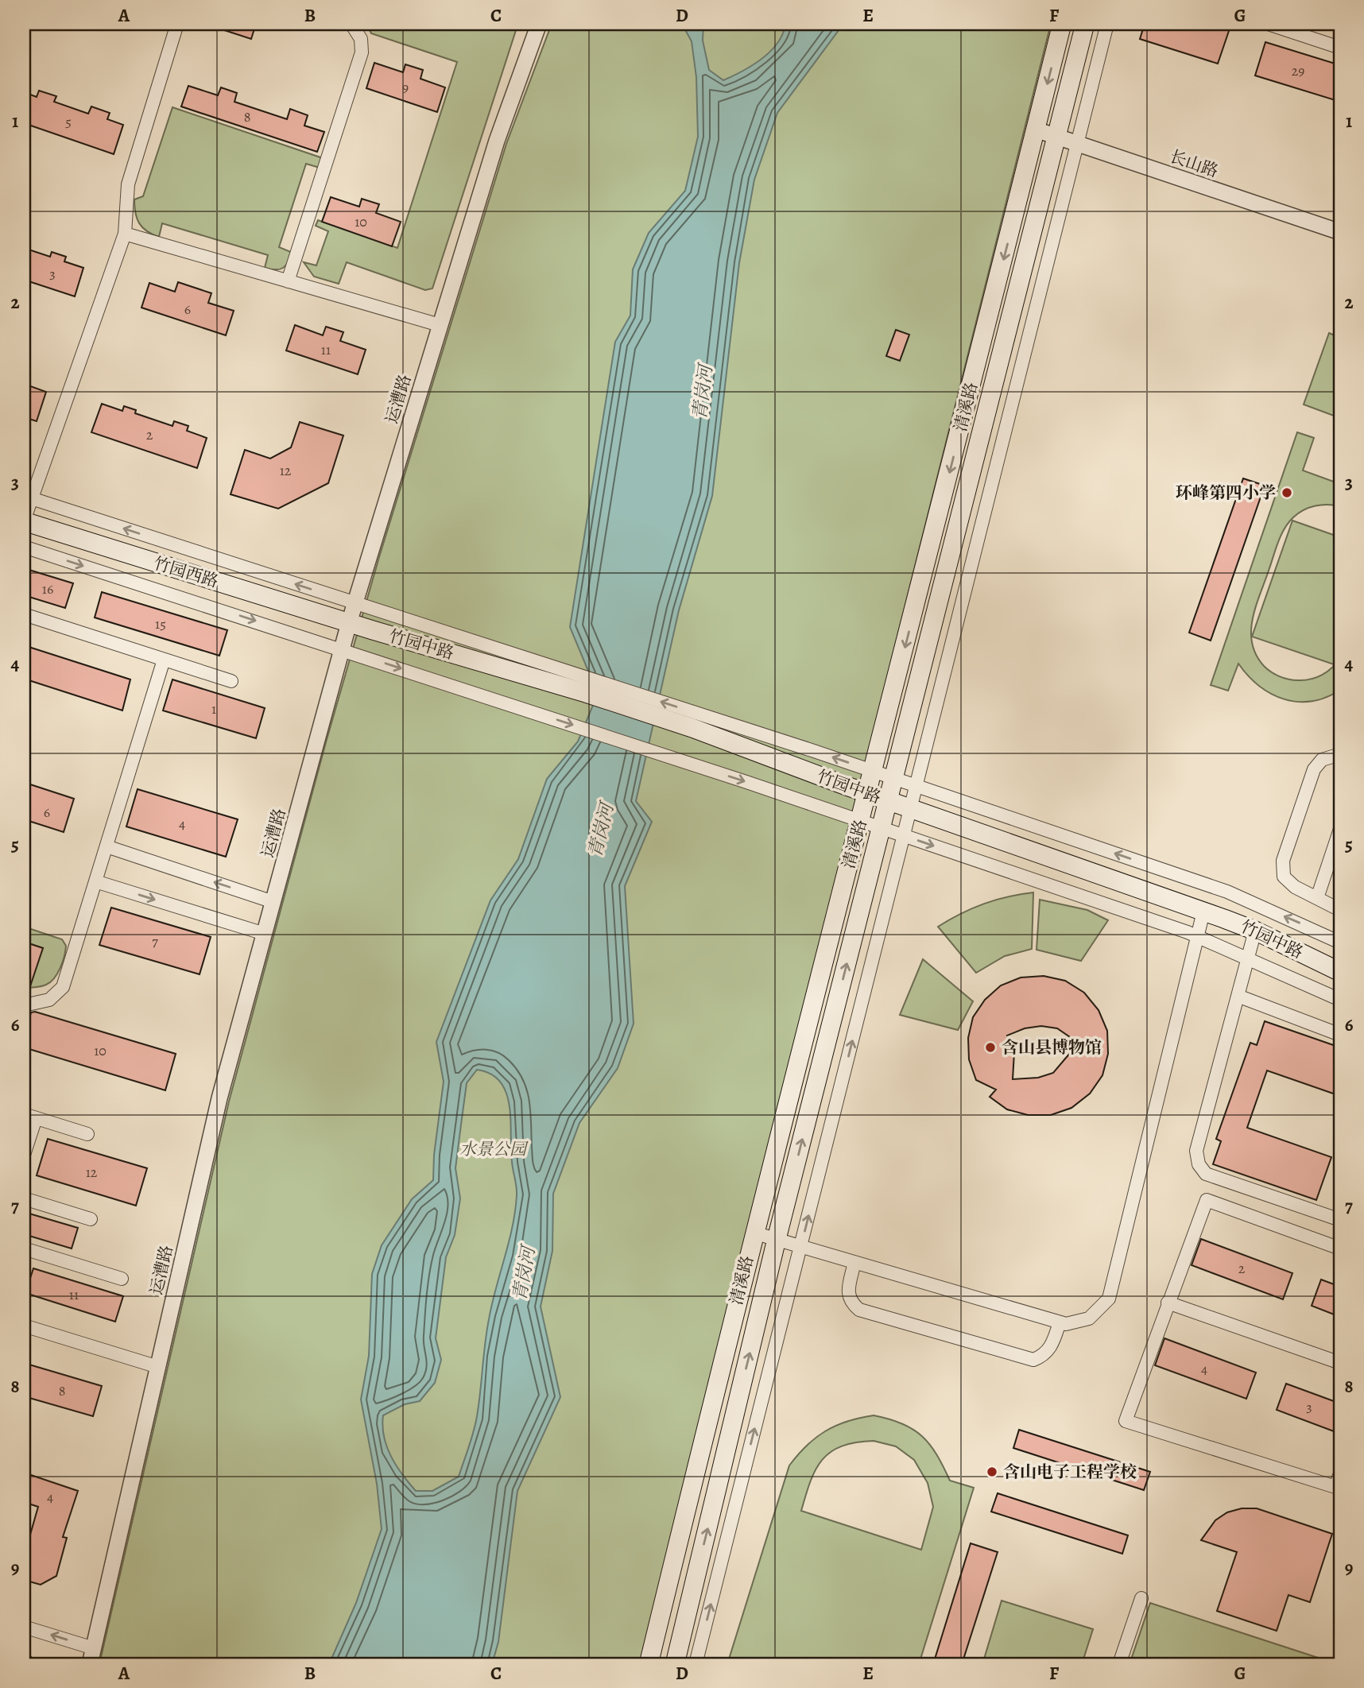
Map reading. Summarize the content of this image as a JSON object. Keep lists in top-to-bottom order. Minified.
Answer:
{"streets":{"main road":["清溪路","竹园西路","竹园中路"],"street":["长山路","运漕路"]},"crossings":[["长山路","清溪路"],["运漕路","竹园西路"],["运漕路","竹园中路"],["清溪路","竹园中路"],["竹园西路","竹园中路"]],"water":["青岗河"],"parks":["水景公园"],"places":["环峰第四小学","含山县博物馆","含山电子工程学校"],"house_numbers":["29","9","8","5","10","3","6","11","2","12","16","15","1","6","4","7","10","12","2","11","4","8","3","4"],"grid":{"columns":["A","B","C","D","E","F","G"],"rows":["1","2","3","4","5","6","7","8","9"]}}
